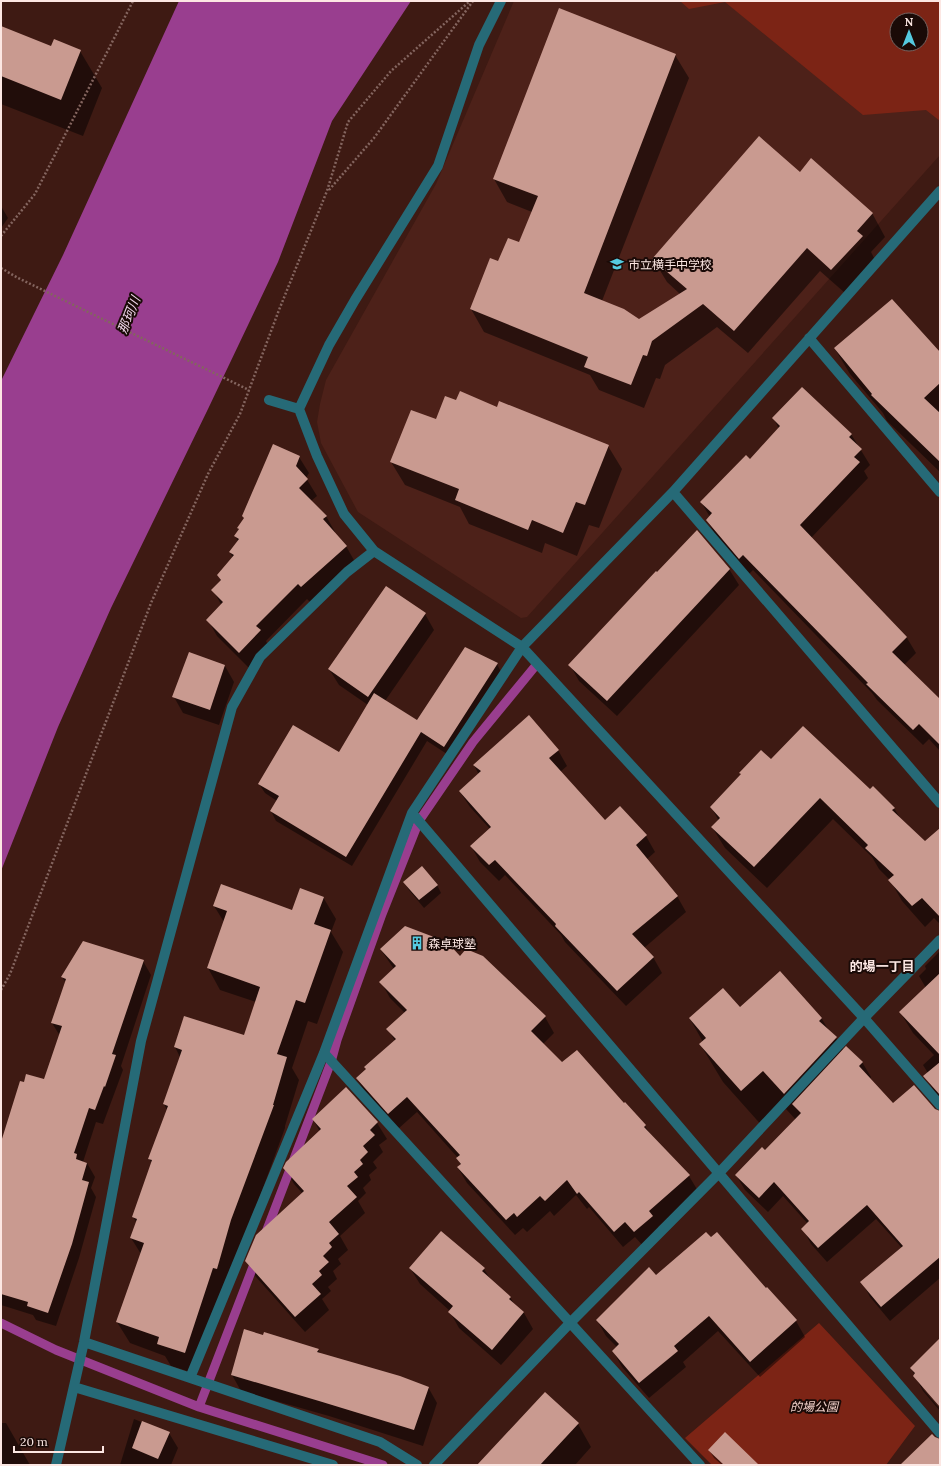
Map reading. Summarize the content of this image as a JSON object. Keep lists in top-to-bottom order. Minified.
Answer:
{"districts":["的場一丁目"],"water":["那珂川"],"parks":["的場公園"],"places":{"school or university":["市立横手中学校"],"building":["森卓球塾"]},"scale_bar":"20 m","north":"top"}
